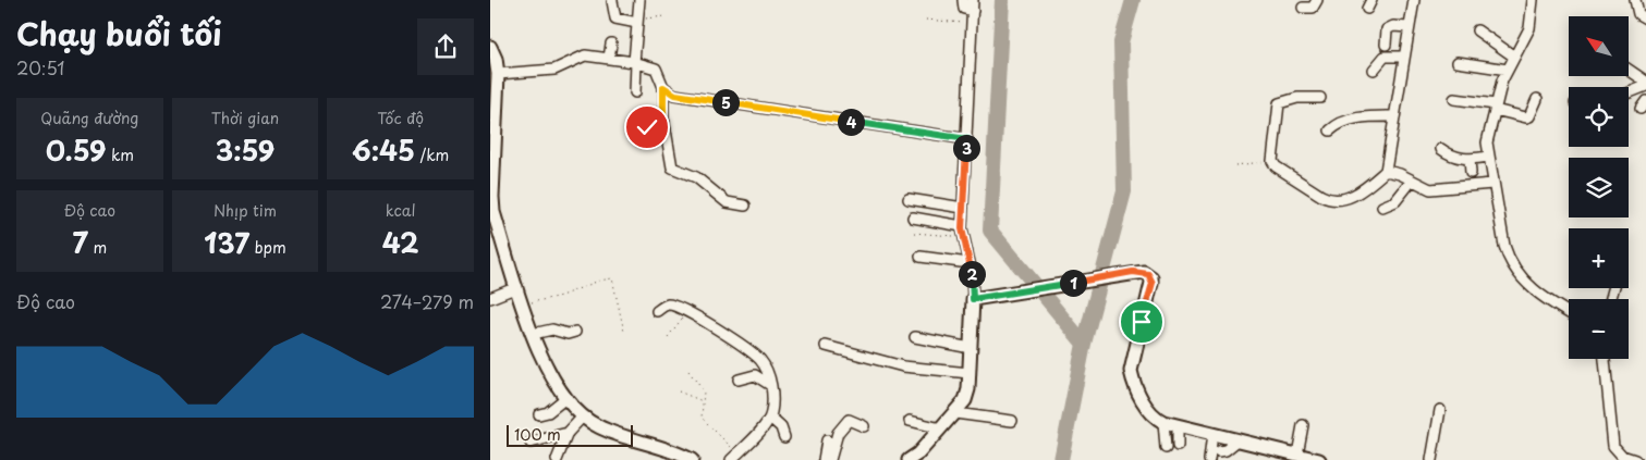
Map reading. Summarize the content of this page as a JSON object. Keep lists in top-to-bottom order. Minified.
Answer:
{"scale_bar":"100 m","north":"top left","page":{"heading":["Chạy buổi tối","20:51"],"map_buttons":["+","−"],"pins":["5","4","3","2","1"],"stats":[["Quãng đường","0.59 km"],["Thời gian","3:59"],["Tốc độ","6:45 /km"],["Độ cao","7 m"],["Nhịp tim","137 bpm"],["kcal","42"]],"chart":["Độ cao","274–279 m"],"scale":"100 m"}}
